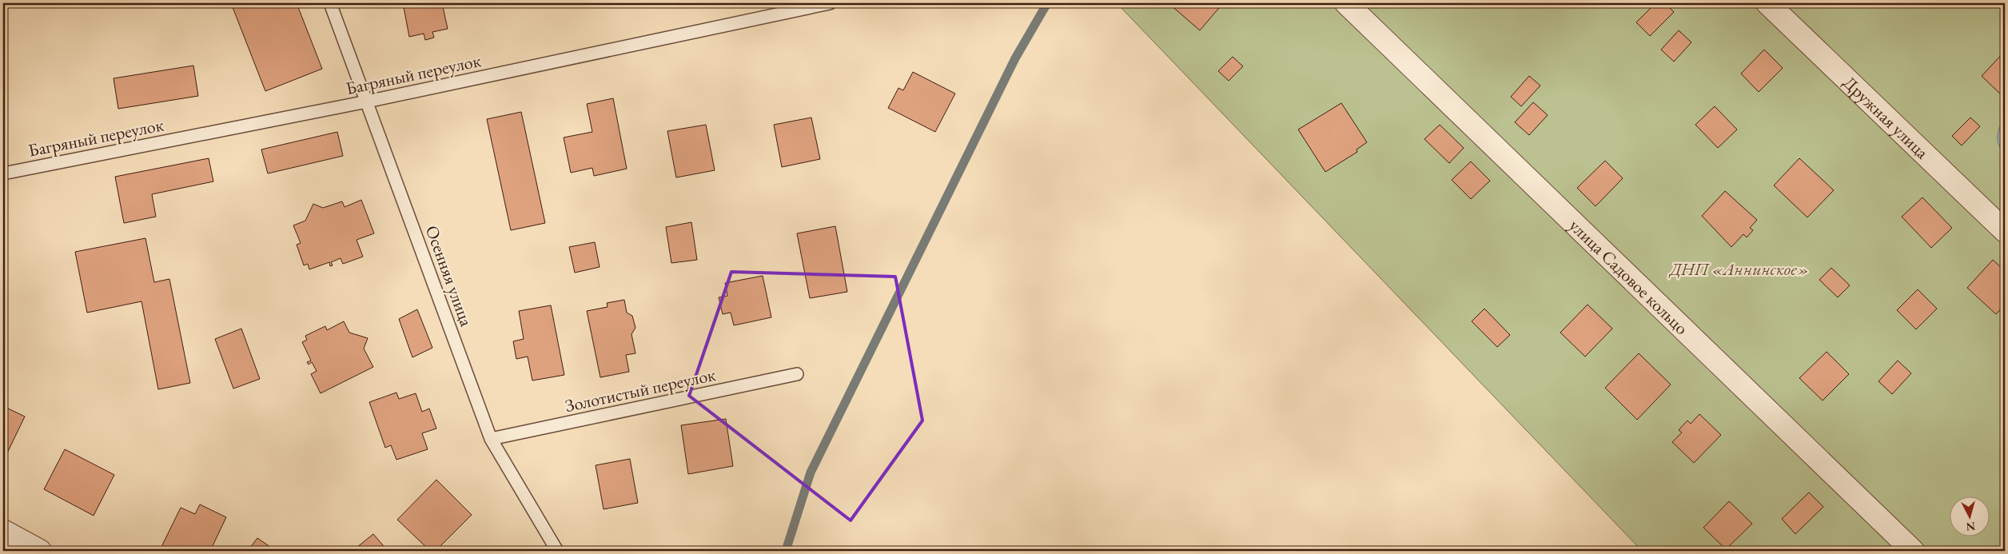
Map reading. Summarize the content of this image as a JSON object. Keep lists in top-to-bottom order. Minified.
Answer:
{"streets":{"street":["Дружная улица","улица Садовое кольцо"],"lane":["Багряный переулок","Осенняя улица","Золотистый переулок"]},"crossings":[["Багряный переулок","Осенняя улица"],["Осенняя улица","Золотистый переулок"]],"parks":["ДНП «Аннинское»"],"north":"bottom"}
